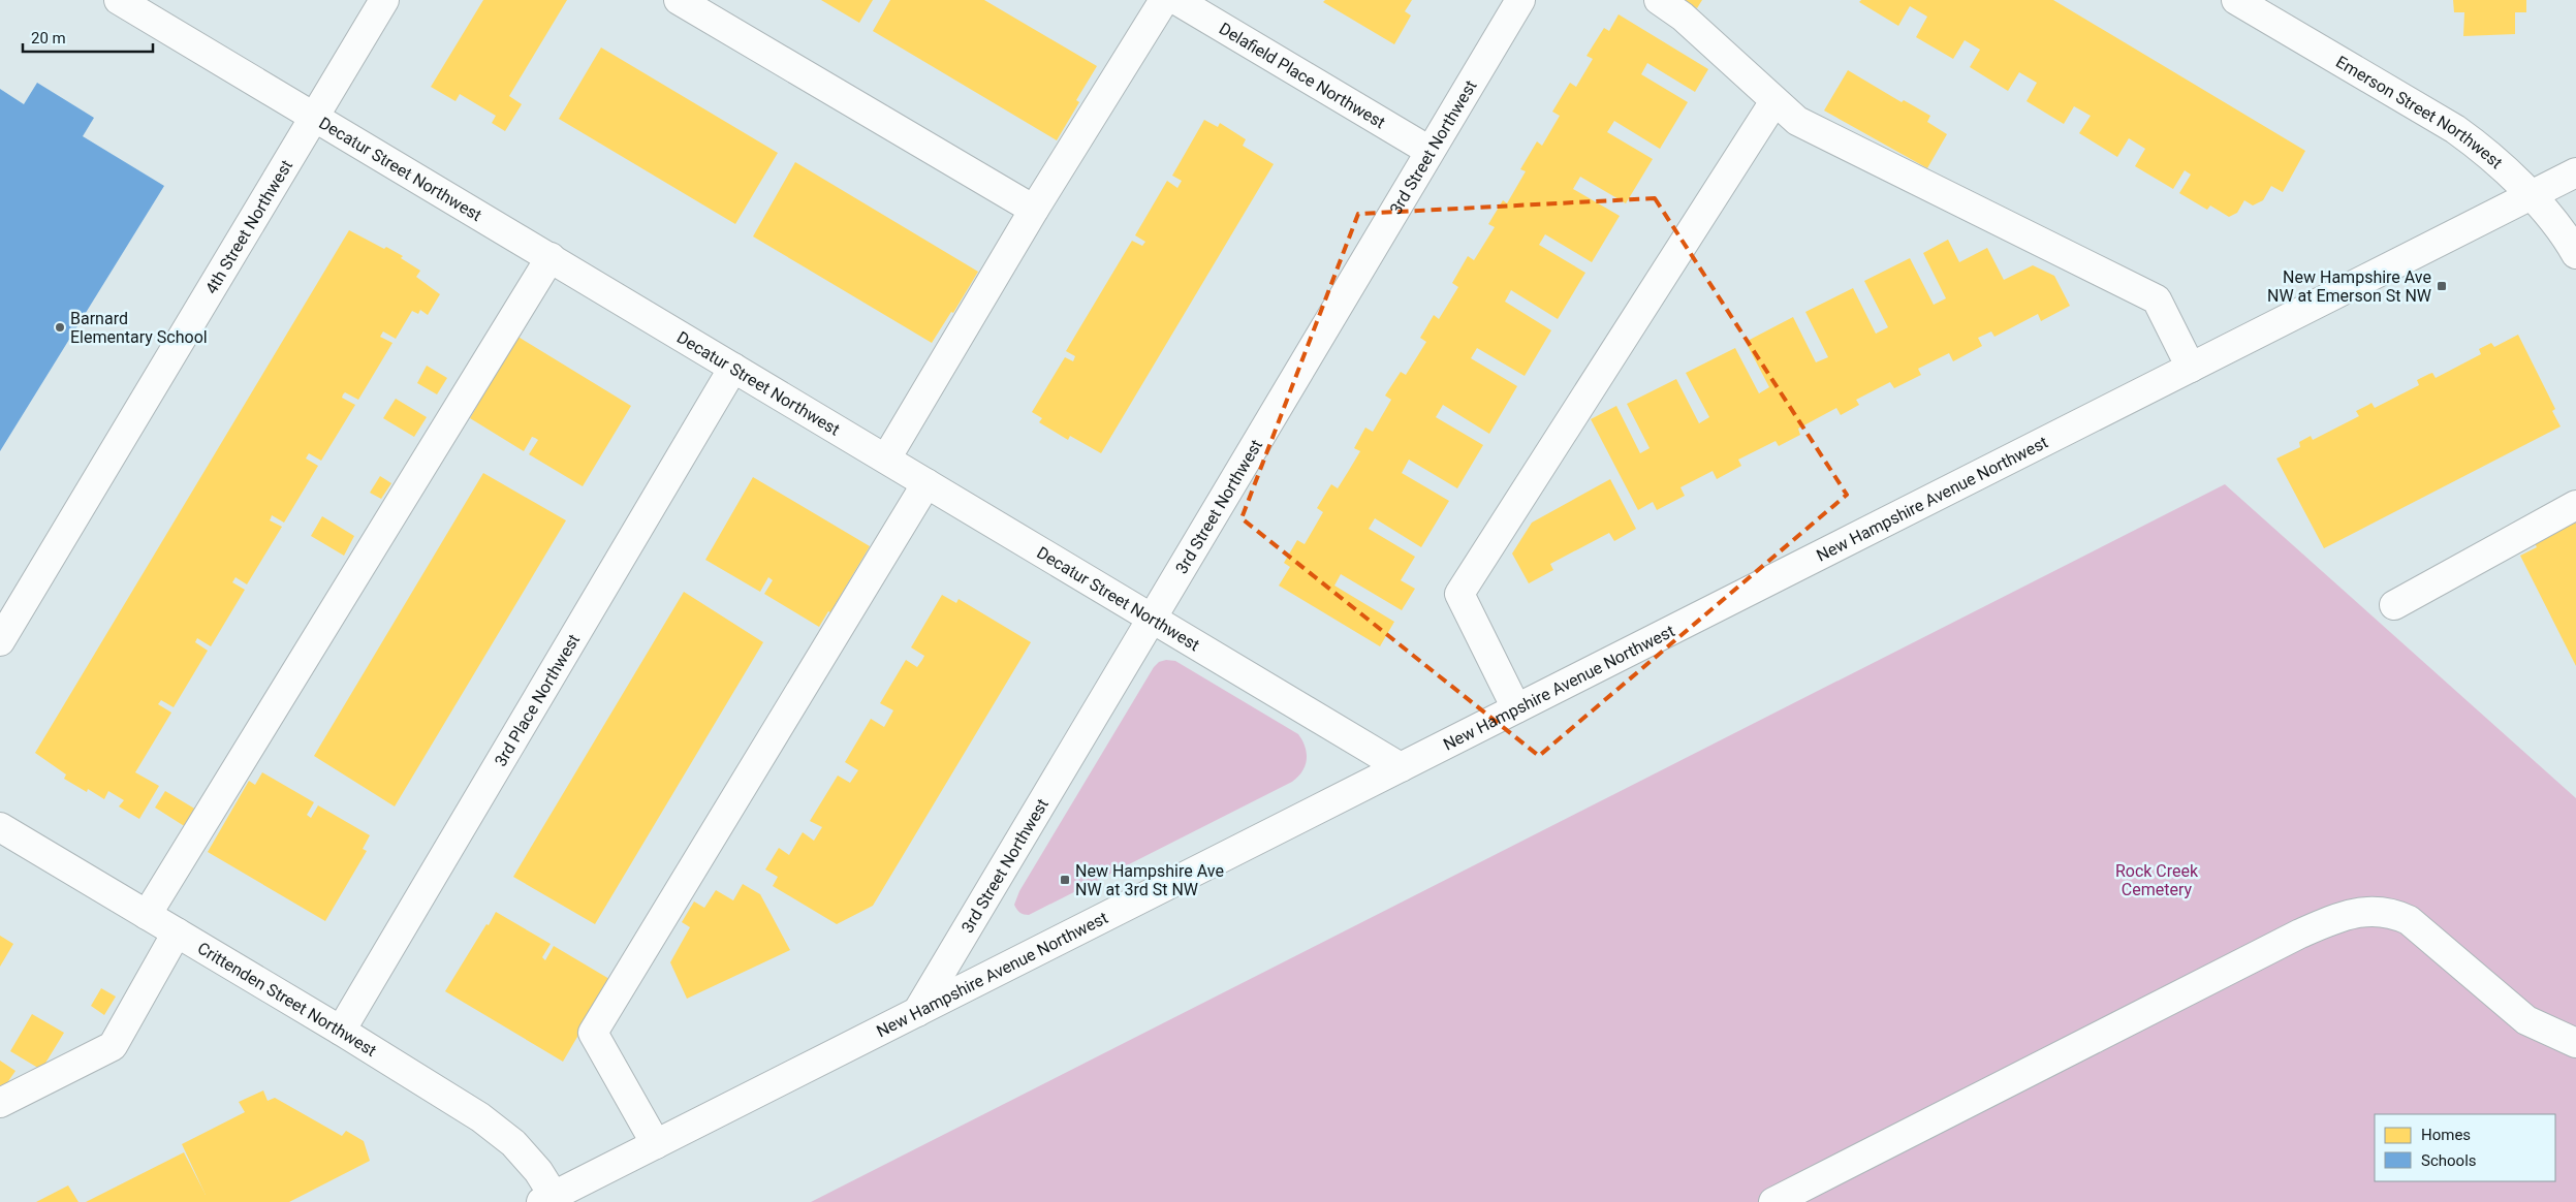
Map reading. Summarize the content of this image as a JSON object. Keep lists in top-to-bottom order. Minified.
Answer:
{"streets":{"street":["Delafield Place Northwest","Emerson Street Northwest","3rd Street Northwest","Decatur Street Northwest","4th Street Northwest","New Hampshire Avenue Northwest","3rd Place Northwest","Crittenden Street Northwest"]},"crossings":[["Delafield Place Northwest","3rd Street Northwest"],["Emerson Street Northwest","New Hampshire Avenue Northwest"],["3rd Street Northwest","Decatur Street Northwest"],["3rd Street Northwest","New Hampshire Avenue Northwest"],["Decatur Street Northwest","4th Street Northwest"],["Decatur Street Northwest","New Hampshire Avenue Northwest"],["Decatur Street Northwest","3rd Place Northwest"],["New Hampshire Avenue Northwest","Crittenden Street Northwest"],["3rd Place Northwest","Crittenden Street Northwest"]],"parks":["Rock Creek Cemetery"],"places":{"transit":["New Hampshire Ave NW at Emerson St NW","New Hampshire Ave NW at 3rd St NW"],"other":["Barnard Elementary School"]},"legend":["Homes","Schools"],"scale_bar":"20 m"}
